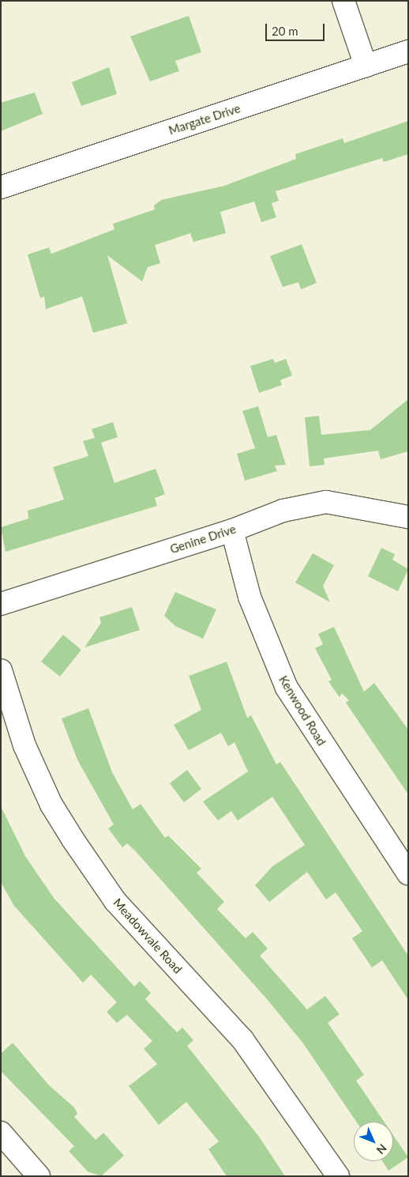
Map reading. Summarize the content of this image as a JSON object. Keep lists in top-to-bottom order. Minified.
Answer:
{"streets":{"street":["Margate Drive","Genine Drive","Kenwood Road","Meadowvale Road"]},"crossings":[["Genine Drive","Kenwood Road"]],"scale_bar":"20 m","north":"bottom right"}
